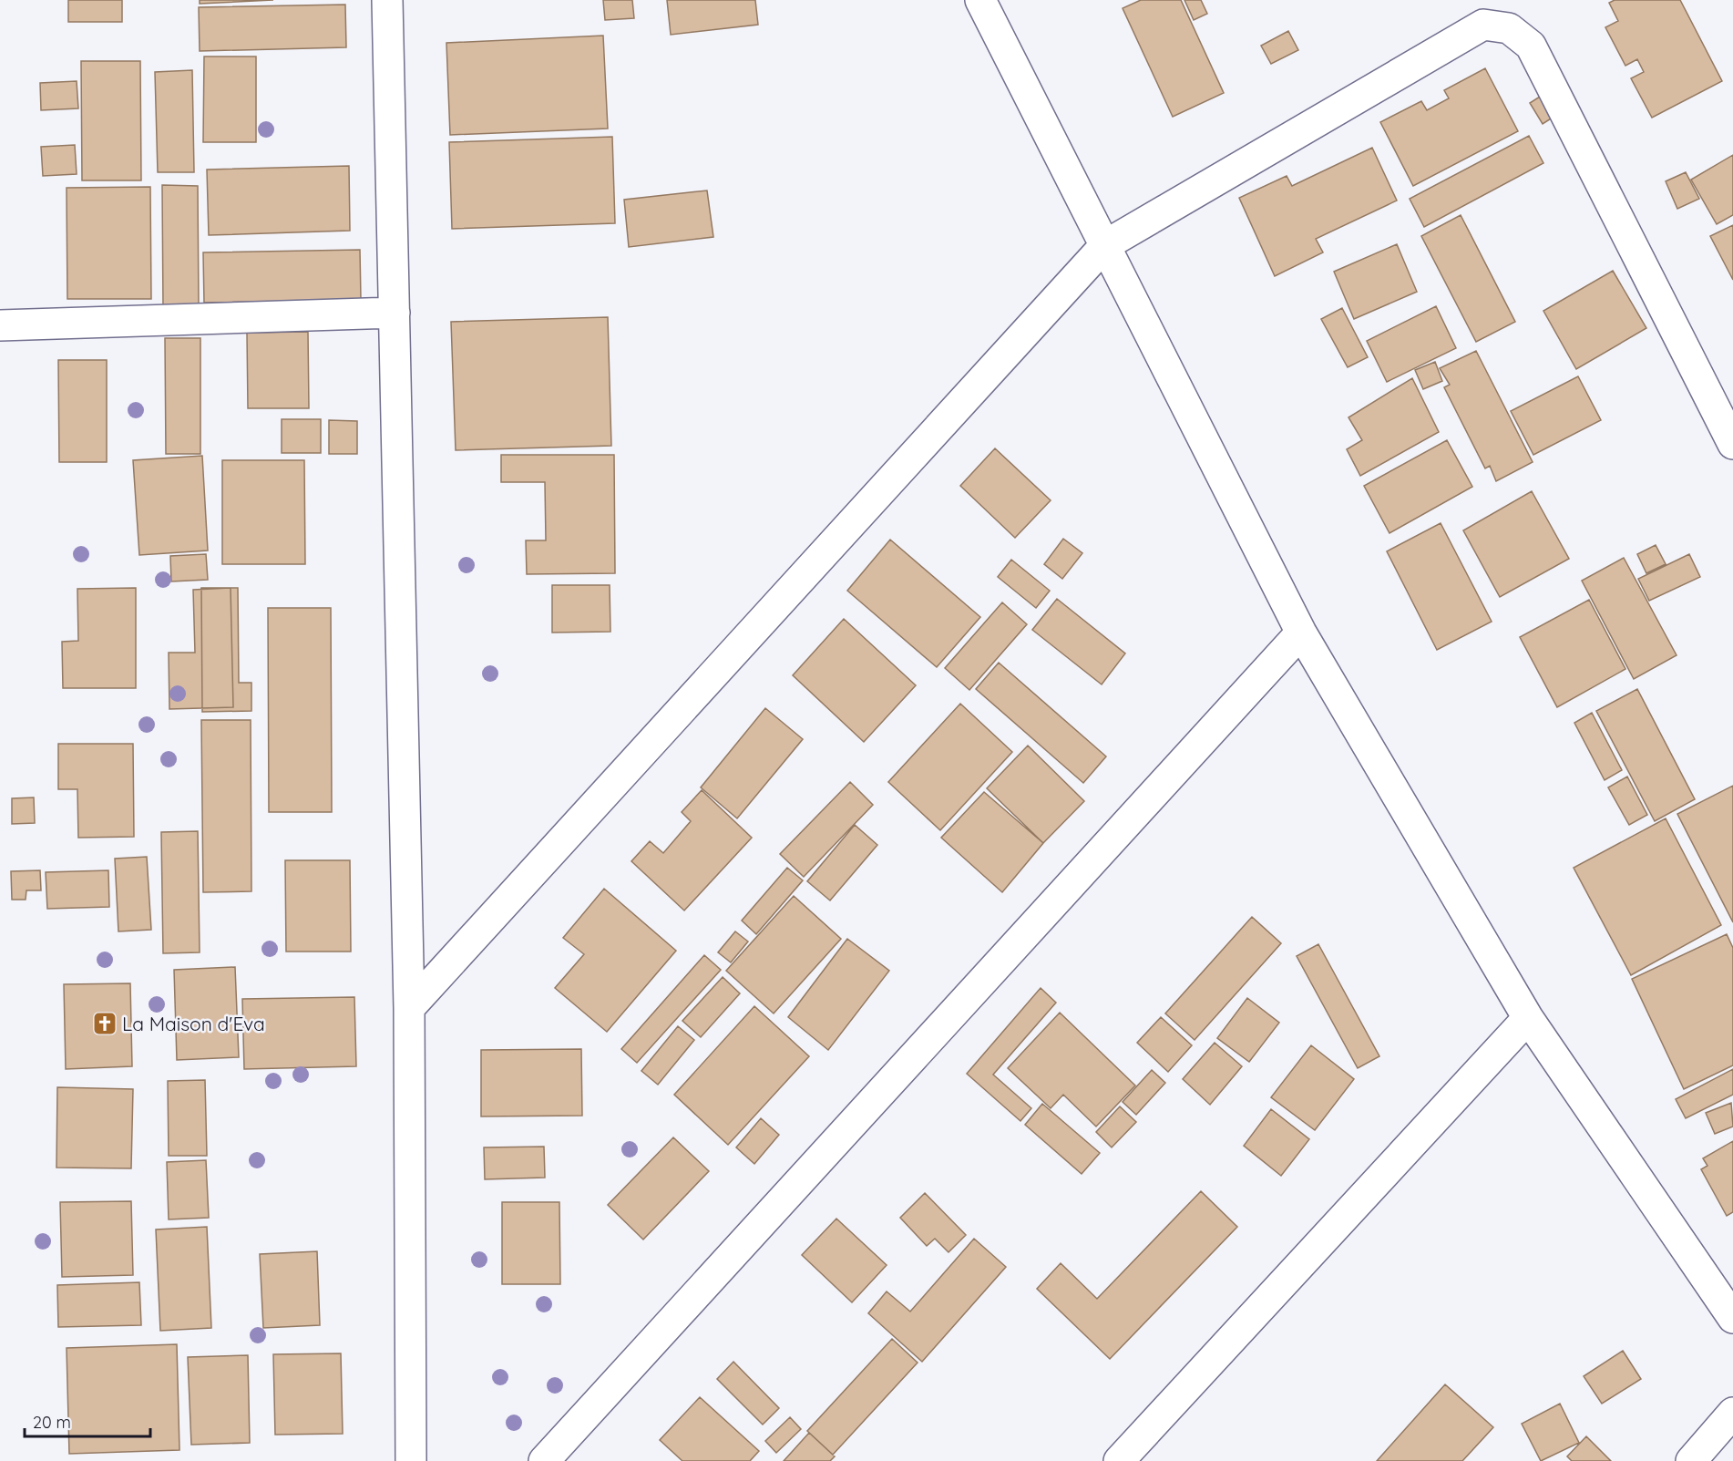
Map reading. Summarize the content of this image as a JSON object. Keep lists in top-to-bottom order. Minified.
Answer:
{"places":{"church":["La Maison d'Eva"]},"scale_bar":"20 m"}
